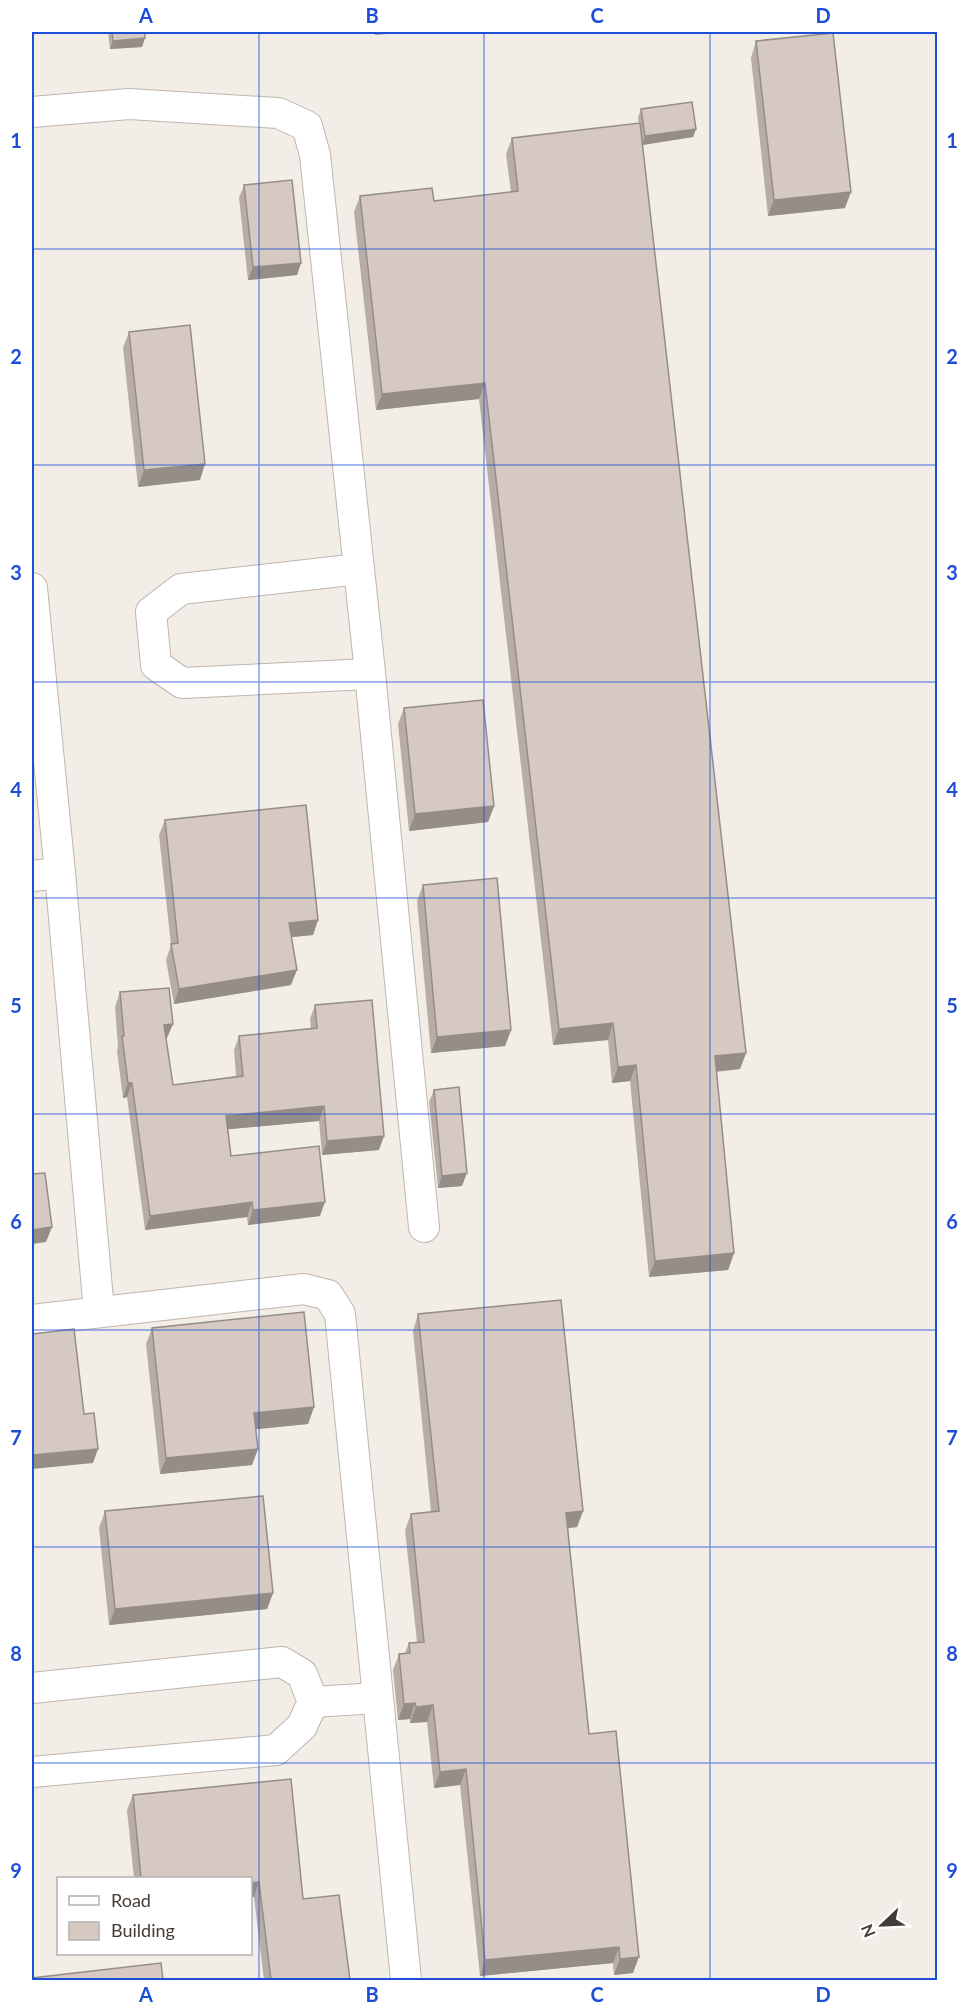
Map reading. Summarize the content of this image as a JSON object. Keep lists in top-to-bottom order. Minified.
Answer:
{"legend":["Road","Building"],"north":"bottom left","grid":{"columns":["A","B","C","D"],"rows":["1","2","3","4","5","6","7","8","9"]}}
